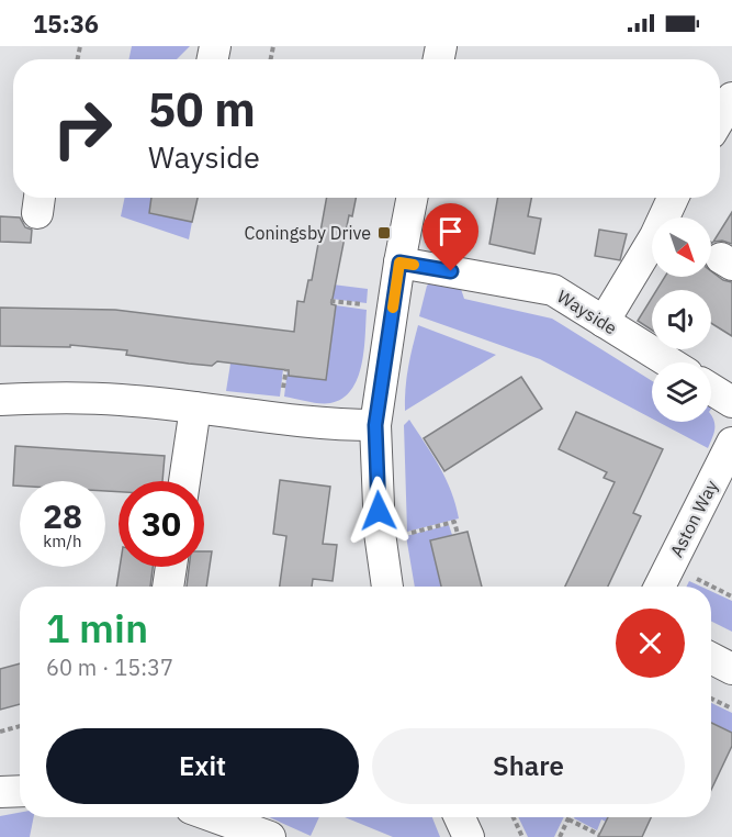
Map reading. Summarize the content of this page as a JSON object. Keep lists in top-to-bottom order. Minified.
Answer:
{"streets":{"street":["Wayside","Aston Way"]},"places":{"transit":["Coningsby Drive"]},"north":"bottom right","page":{"status":"15:36","turn":["50 m","Wayside"],"speed":"28 km/h","limit":"30","heading":["1 min","60 m · 15:37"],"buttons":["Exit","Share"]}}
